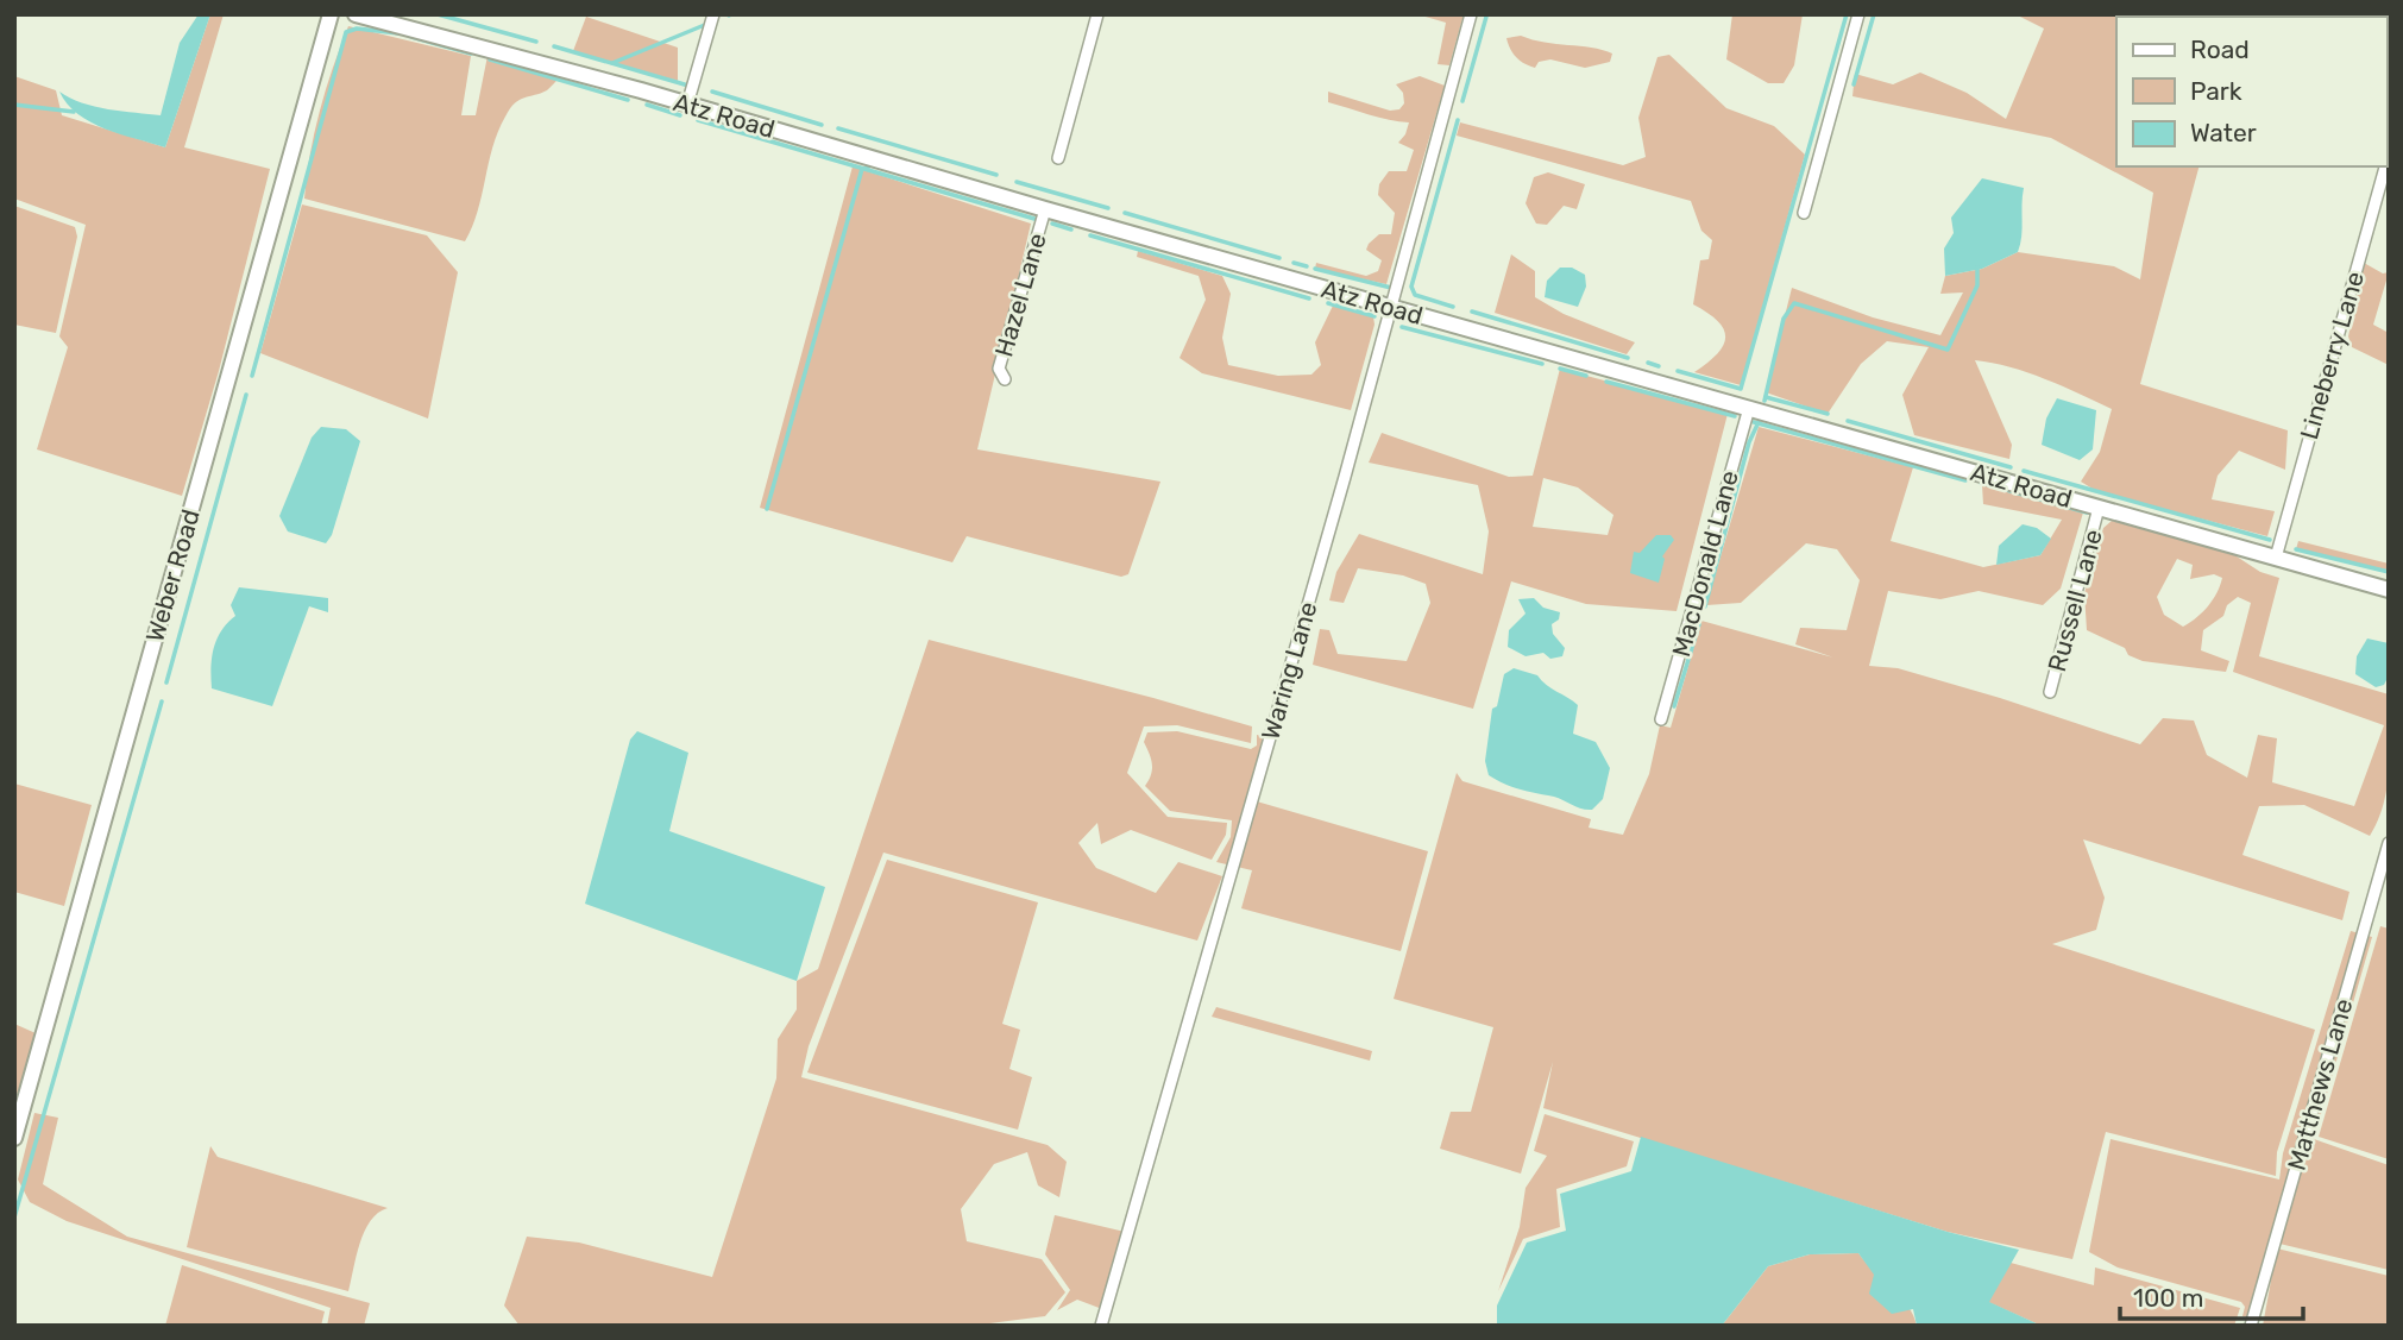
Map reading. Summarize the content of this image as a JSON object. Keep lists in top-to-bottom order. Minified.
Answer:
{"streets":{"street":["Atz Road","Hazel Lane","Lineberry Lane","MacDonald Lane","Weber Road","Russell Lane","Waring Lane","Matthews Lane"]},"crossings":[["Atz Road","Hazel Lane"],["Atz Road","Lineberry Lane"],["Atz Road","MacDonald Lane"],["Atz Road","Russell Lane"],["Atz Road","Waring Lane"]],"legend":["Road","Park","Water"],"scale_bar":"100 m"}
